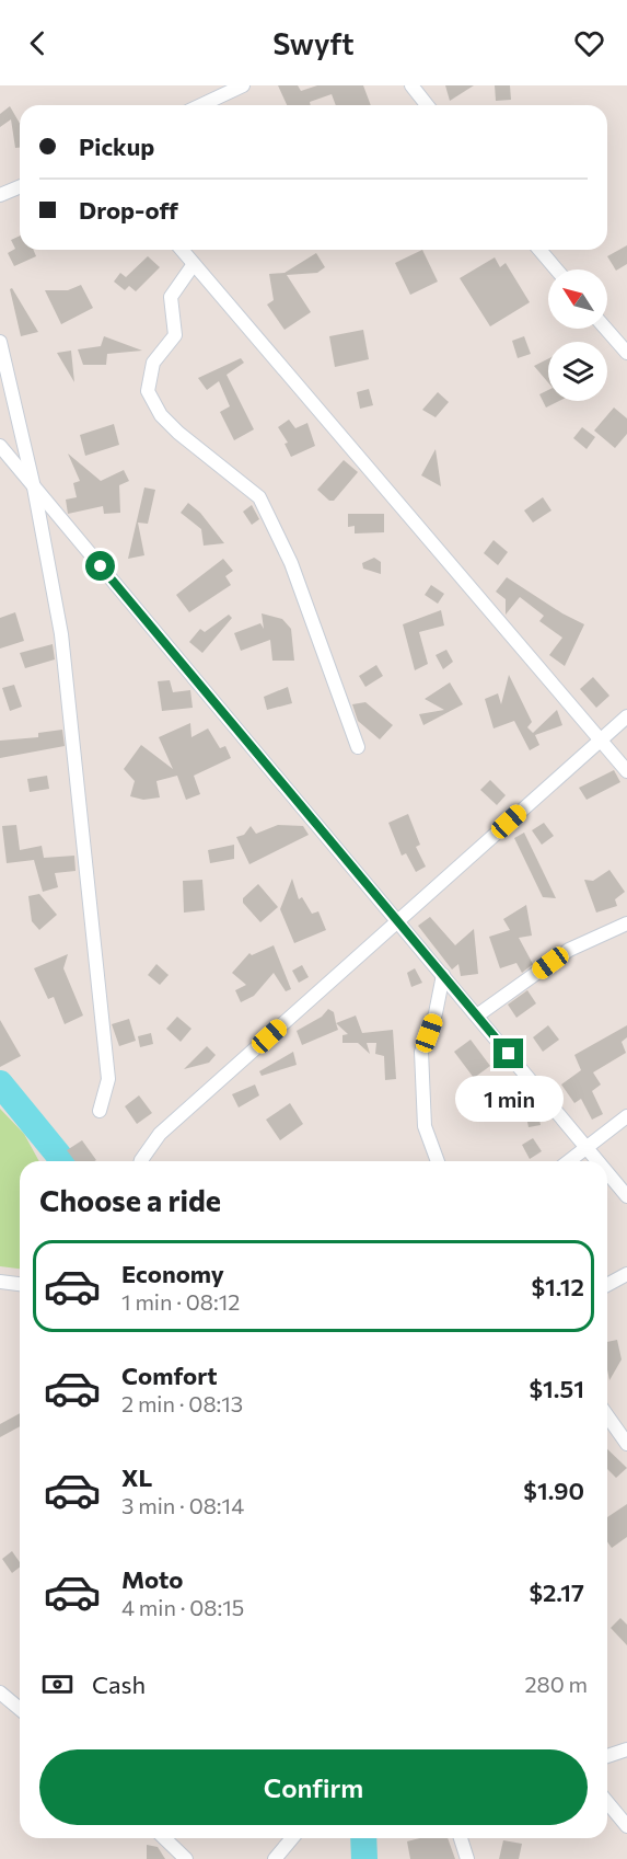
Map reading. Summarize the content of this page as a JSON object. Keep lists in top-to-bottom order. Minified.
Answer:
{"north":"top left","page":{"header":"Swyft","banner":["Pickup","Drop-off"],"bubble":"1 min","heading":"Choose a ride","list":[{"name":"Economy","note":"1 min · 08:12","value":"$1.12"},{"name":"Comfort","note":"2 min · 08:13","value":"$1.51"},{"name":"XL","note":"3 min · 08:14","value":"$1.90"},{"name":"Moto","note":"4 min · 08:15","value":"$2.17"}],"pay":["Cash","280 m"],"buttons":"Confirm"}}
